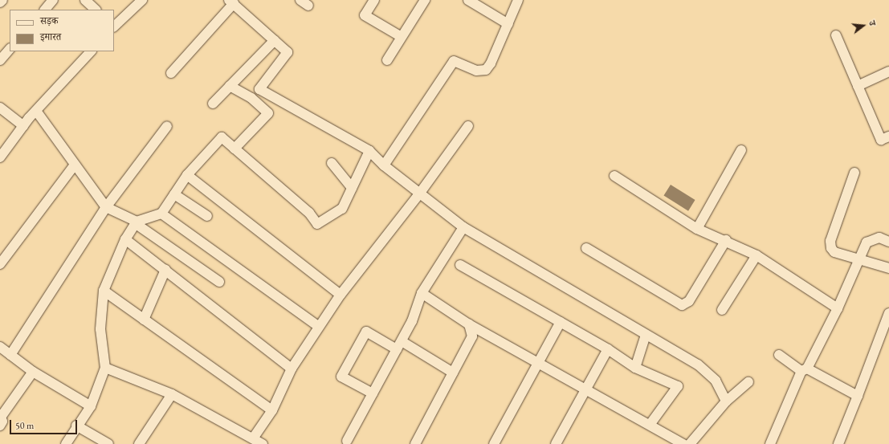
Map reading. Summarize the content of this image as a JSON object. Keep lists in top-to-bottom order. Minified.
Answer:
{"legend":["सड़क","इमारत"],"scale_bar":"50 m","north":"right"}
